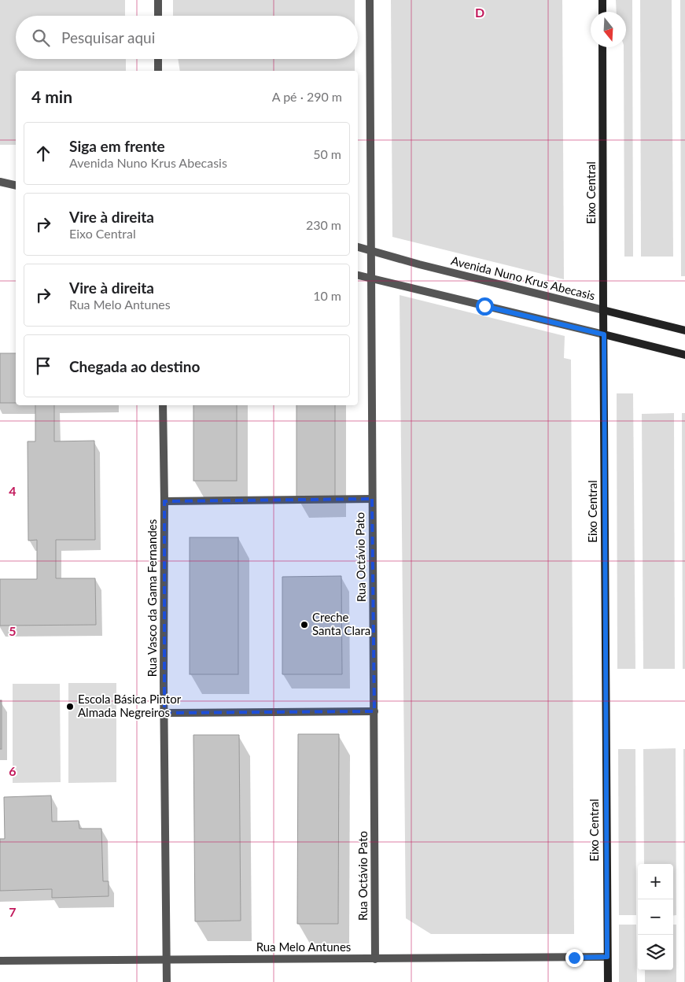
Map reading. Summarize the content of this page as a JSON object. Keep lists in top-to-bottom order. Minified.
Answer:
{"streets":{"main road":["Eixo Central","Avenida Nuno Krus Abecasis"],"street":["Rua Octávio Pato","Rua Vasco da Gama Fernandes","Rua Melo Antunes"]},"crossings":[["Eixo Central","Avenida Nuno Krus Abecasis"],["Eixo Central","Rua Melo Antunes"],["Avenida Nuno Krus Abecasis","Rua Octávio Pato"],["Rua Octávio Pato","Rua Melo Antunes"],["Rua Vasco da Gama Fernandes","Rua Melo Antunes"]],"places":["Creche Santa Clara","Escola Básica Pintor Almada Negreiros"],"north":"bottom","page":{"search":"Pesquisar aqui","heading":["4 min","A pé · 290 m"],"list":[["Siga em frente","Avenida Nuno Krus Abecasis","50 m"],["Vire à direita","Eixo Central","230 m"],["Vire à direita","Rua Melo Antunes","10 m"],"Chegada ao destino"],"map_buttons":["+","−"]},"grid":{"columns":["D"],"rows":["4","5","6","7"]}}
